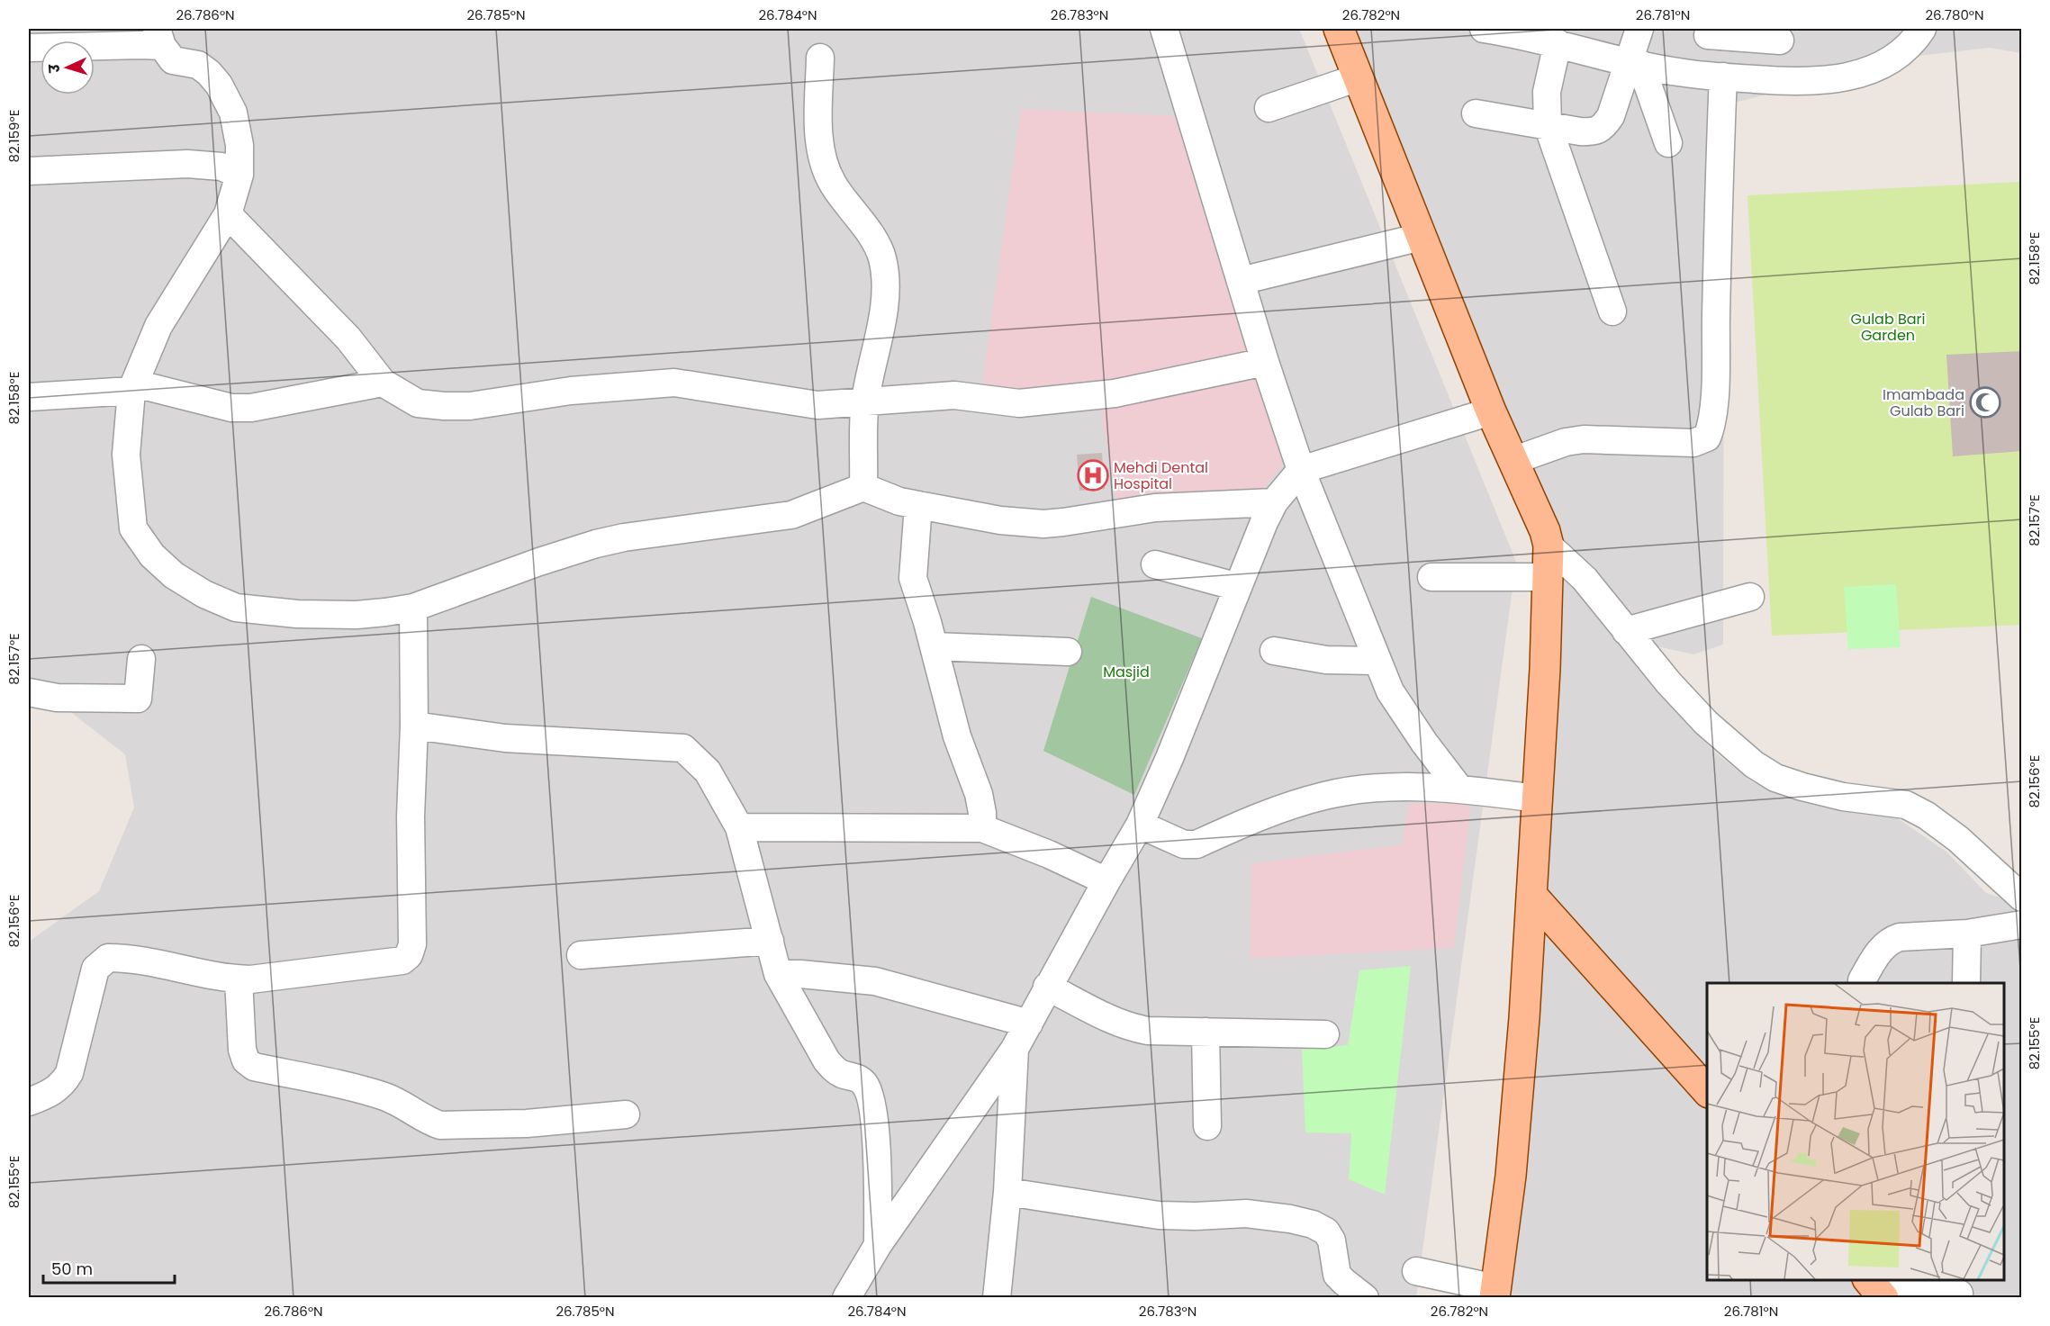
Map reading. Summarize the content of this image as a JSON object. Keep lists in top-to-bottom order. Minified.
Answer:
{"parks":["Gulab Bari Garden","Masjid"],"places":{"mosque":["Imambada Gulab Bari"],"hospital":["Mehdi Dental Hospital"]},"scale_bar":"50 m","north":"left","coordinates":["26.786°N","26.785°N","26.784°N","26.783°N","26.782°N","26.781°N","26.780°N","82.159°E","82.158°E","82.157°E","82.156°E","82.155°E"]}
